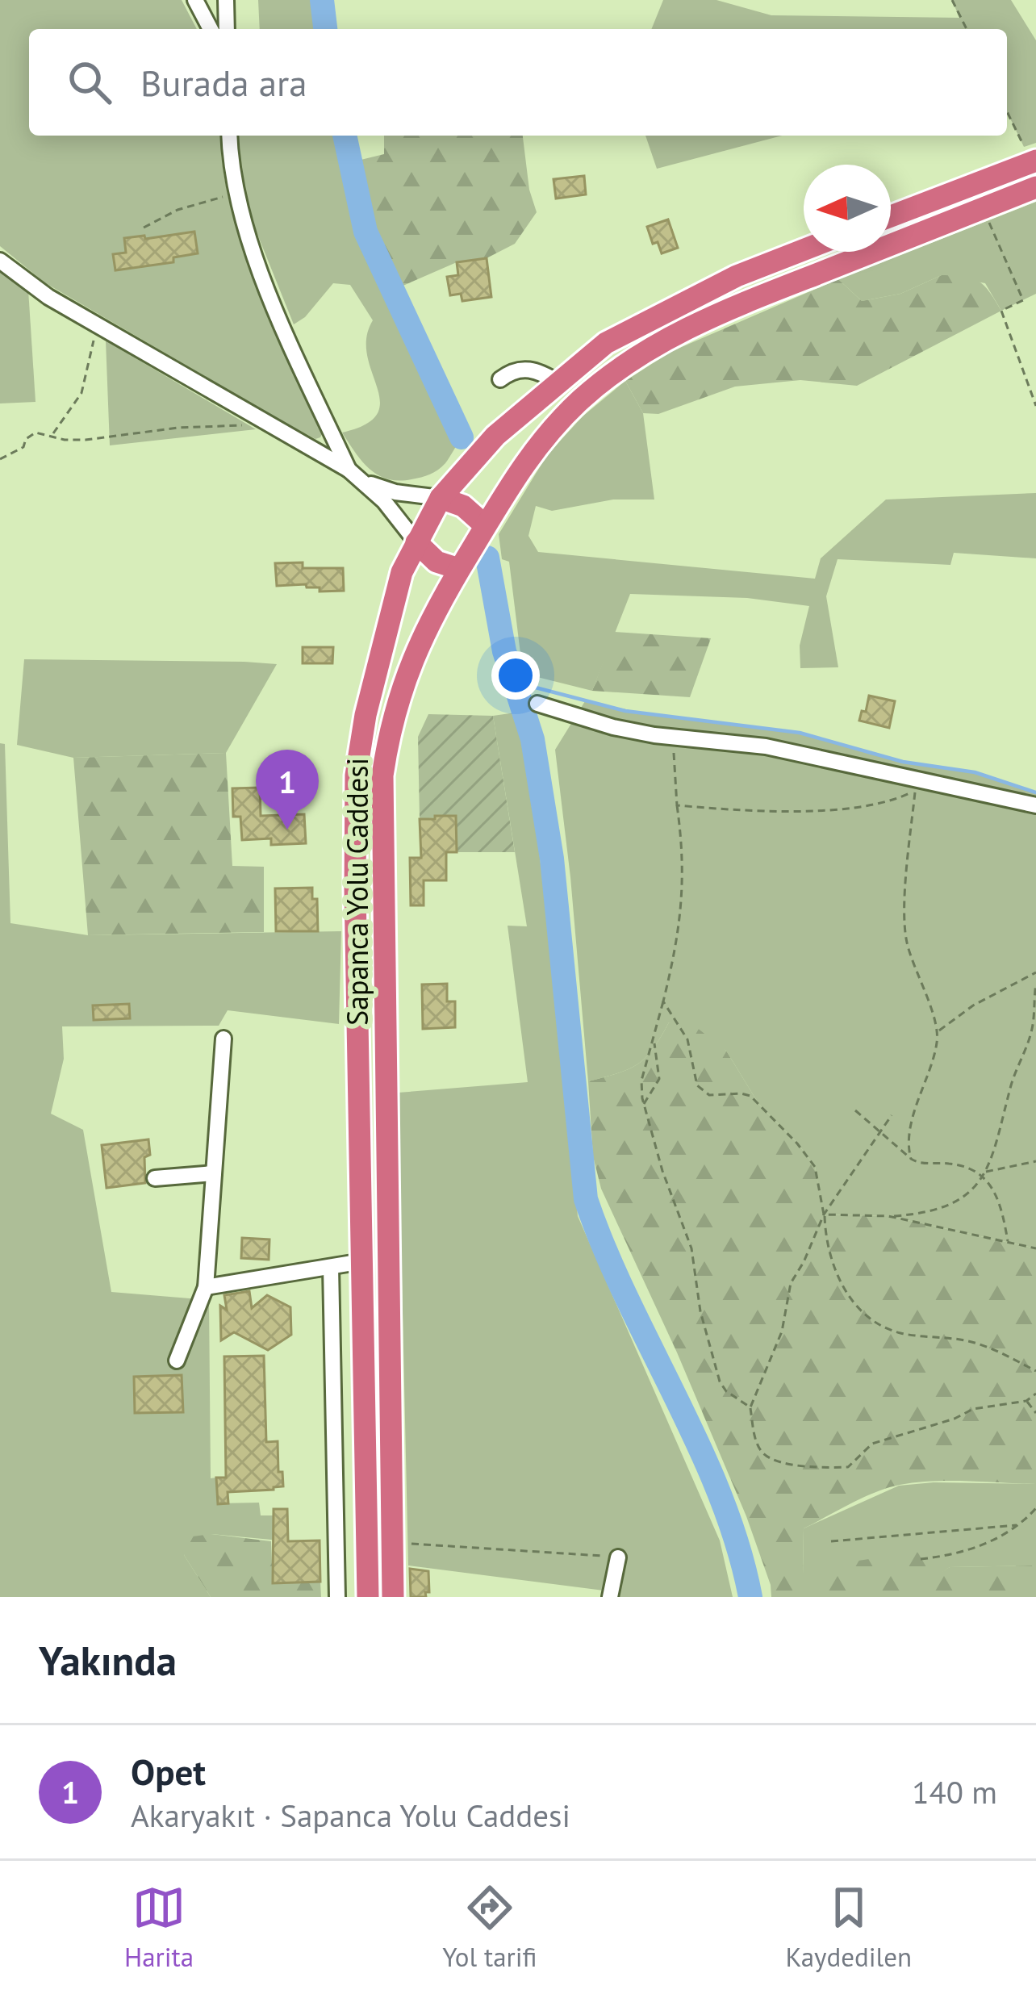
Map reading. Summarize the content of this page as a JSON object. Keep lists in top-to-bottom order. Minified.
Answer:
{"streets":{"highway":["Sapanca Yolu Caddesi"]},"north":"left","page":{"search":"Burada ara","pins":"1","heading":"Yakında","list":[{"mark":"1","name":"Opet","note":"Akaryakıt · Sapanca Yolu Caddesi","value":"140 m"}],"nav":["Harita","Yol tarifi","Kaydedilen"]}}
